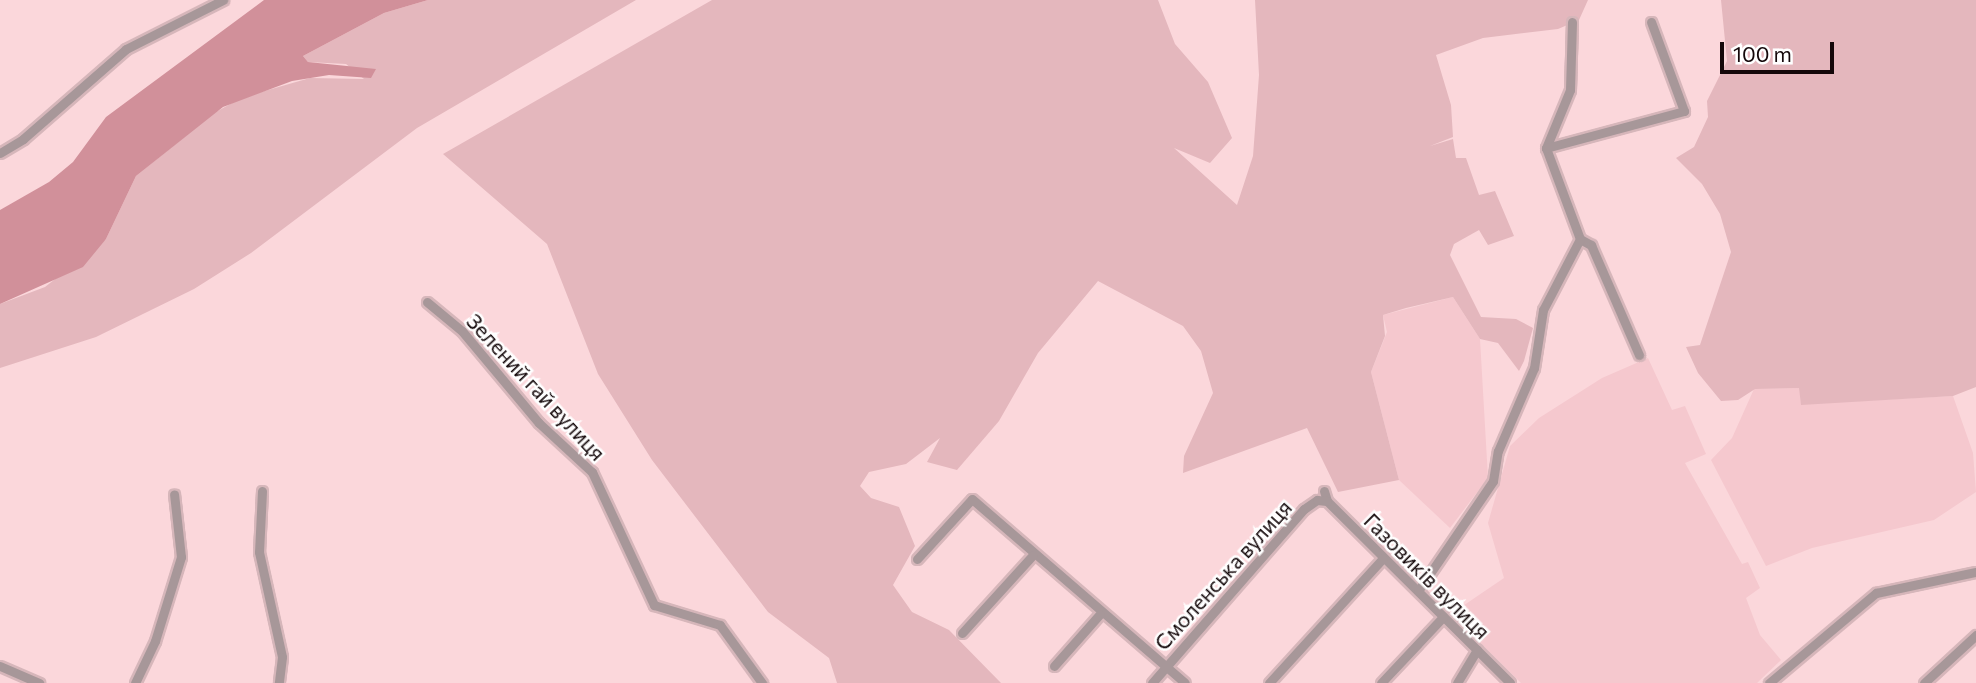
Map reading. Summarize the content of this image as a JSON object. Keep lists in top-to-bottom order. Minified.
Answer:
{"streets":{"street":["Зелений гай вулиця","Смоленська вулиця","Газовиків вулиця"]},"crossings":[["Смоленська вулиця","Газовиків вулиця"]],"scale_bar":"100 m"}
